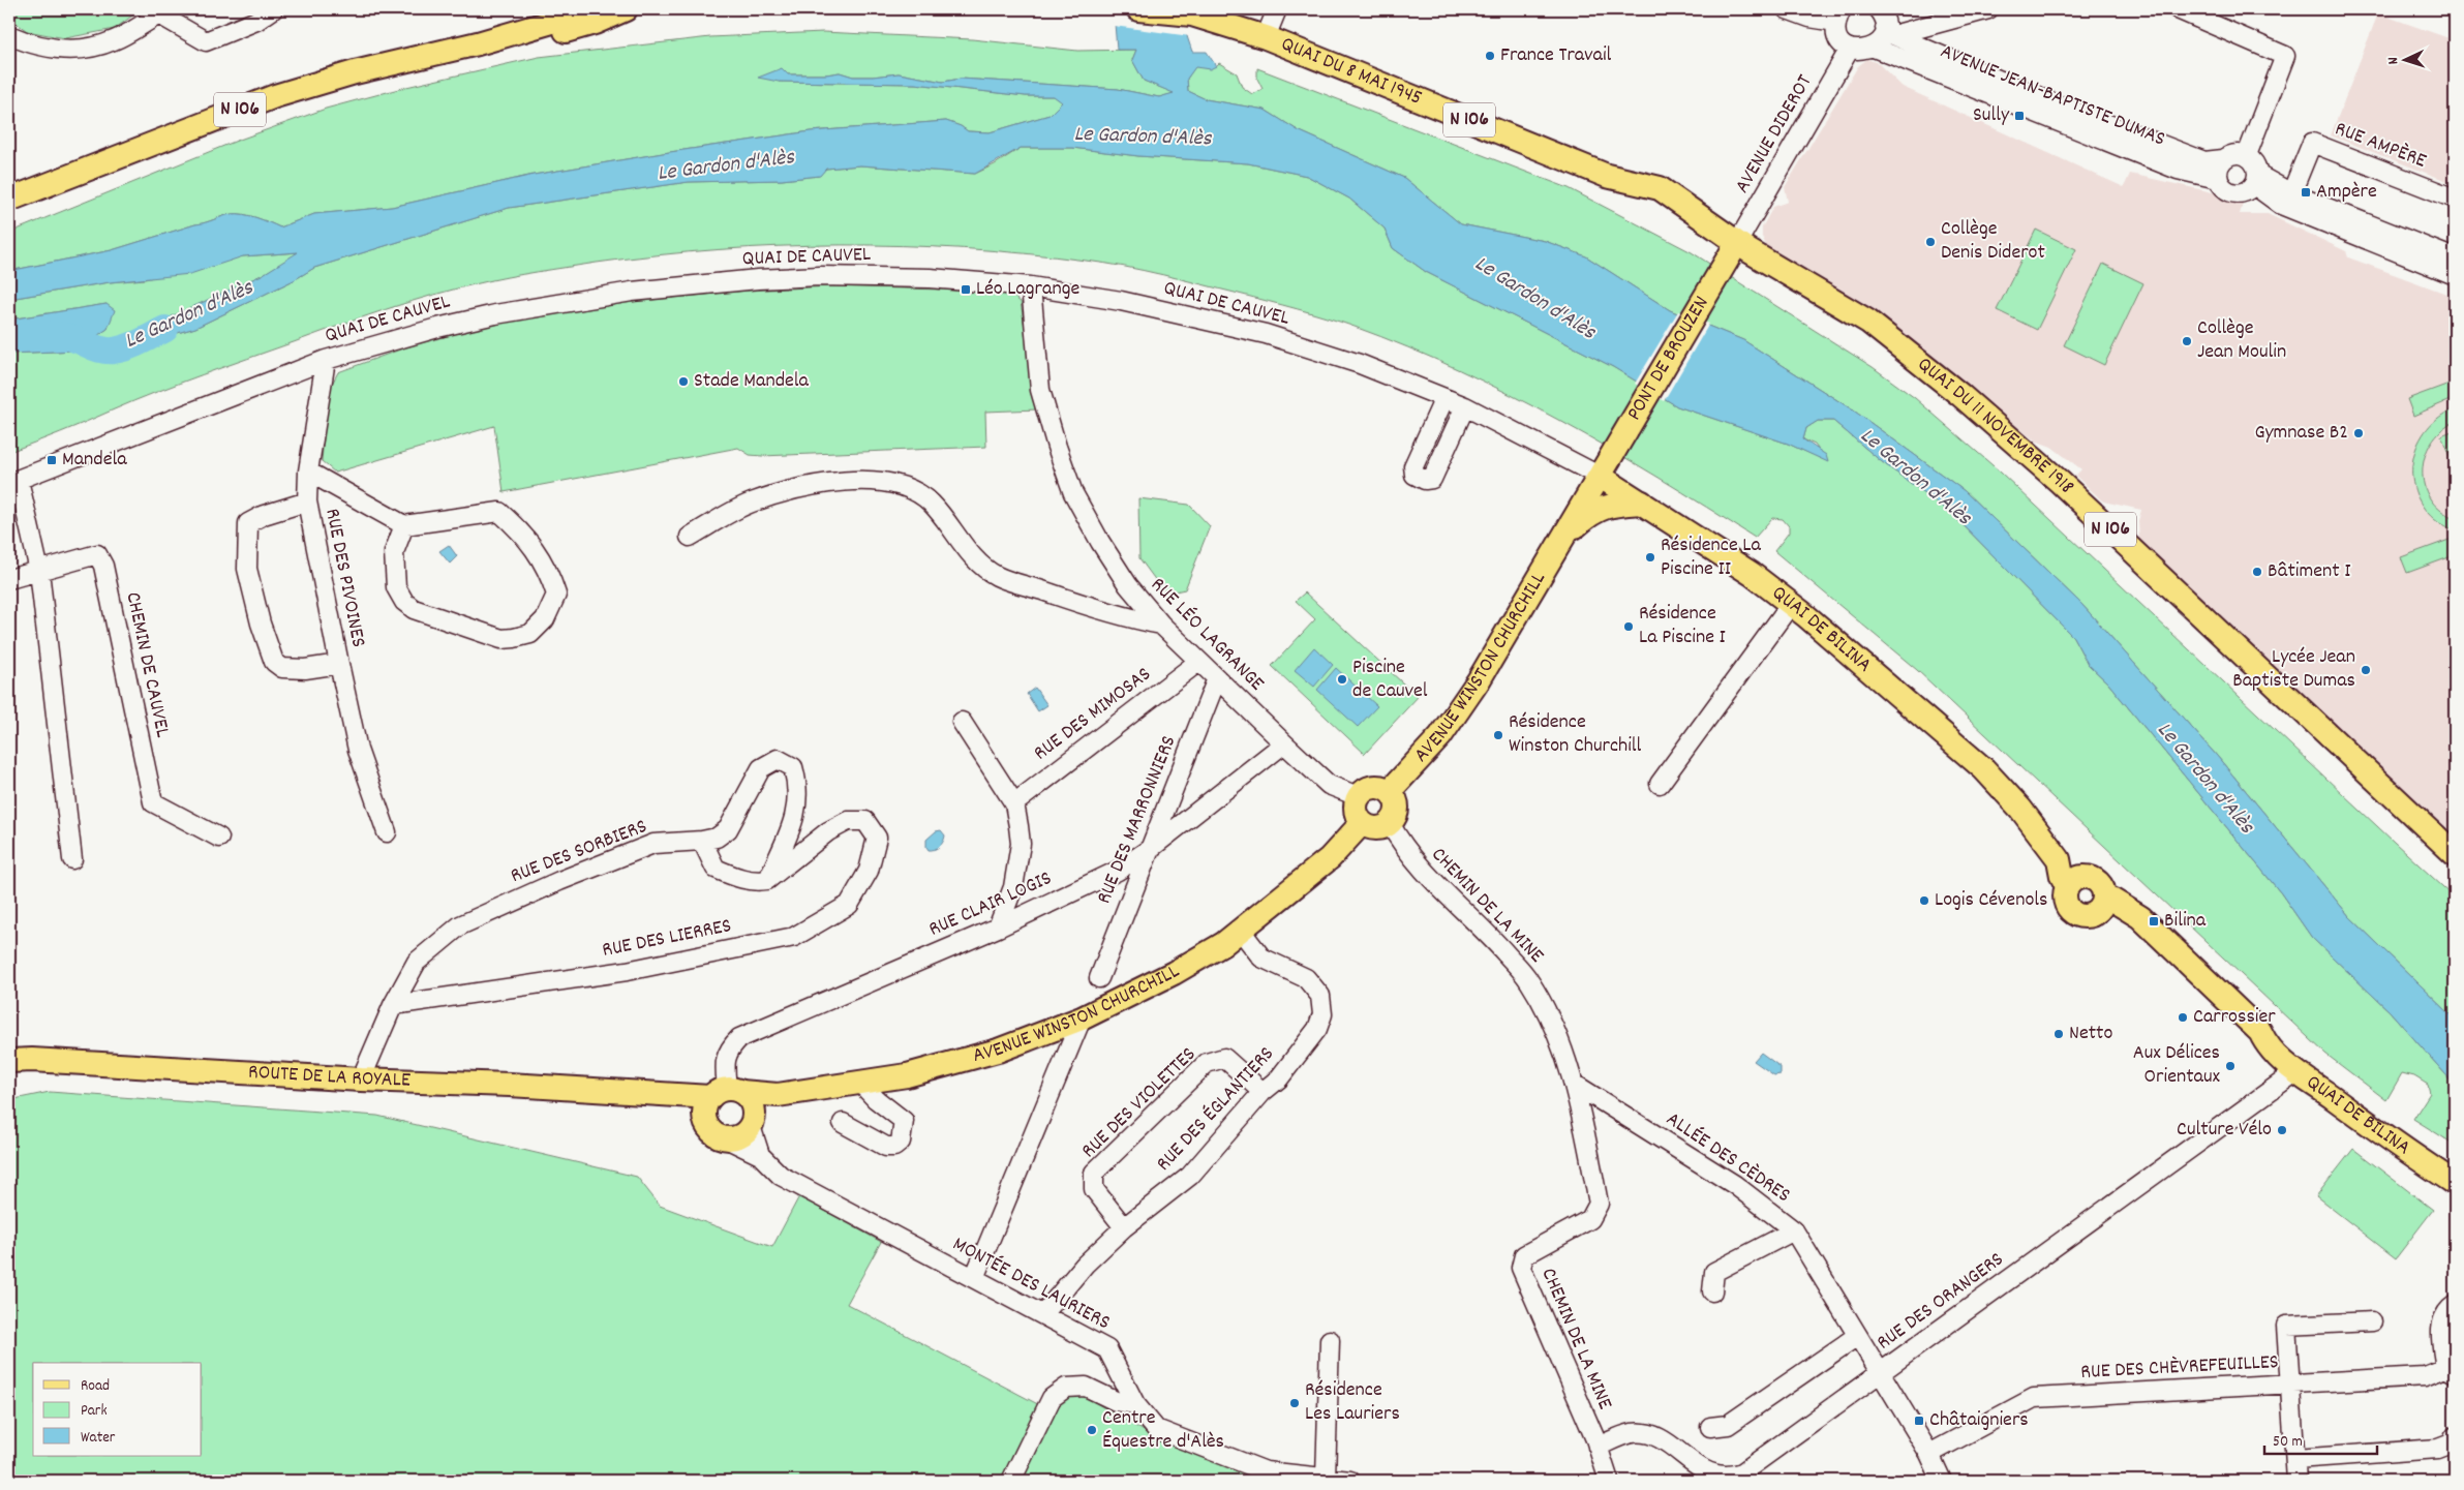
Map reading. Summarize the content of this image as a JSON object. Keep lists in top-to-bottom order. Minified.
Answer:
{"streets":{"main road":["QUAI DU 8 MAI 1945","N 106","PONT DE BROUZEN","QUAI DU 11 NOVEMBRE 1918","QUAI DE BILINA","AVENUE WINSTON CHURCHILL","ROUTE DE LA ROYALE"],"street":["AVENUE JEAN-BAPTISTE DUMAS","AVENUE DIDEROT","RUE AMPÈRE","QUAI DE CAUVEL","RUE DES PIVOINES","RUE LÉO LAGRANGE","CHEMIN DE CAUVEL","RUE DES MIMOSAS","RUE DES MARRONNIERS","RUE DES SORBIERS","RUE CLAIR LOGIS","CHEMIN DE LA MINE","RUE DES LIERRES","RUE DES VIOLETTES","RUE DES ÉGLANTIERS","ALLÉE DES CÈDRES","MONTÉE DES LAURIERS","RUE DES ORANGERS","RUE DES CHÈVREFEUILLES"]},"crossings":[["QUAI DU 8 MAI 1945","N 106"],["QUAI DU 8 MAI 1945","AVENUE DIDEROT"],["QUAI DU 8 MAI 1945","PONT DE BROUZEN"],["QUAI DU 8 MAI 1945","QUAI DU 11 NOVEMBRE 1918"],["AVENUE JEAN-BAPTISTE DUMAS","AVENUE DIDEROT"],["AVENUE DIDEROT","PONT DE BROUZEN"],["AVENUE DIDEROT","QUAI DU 11 NOVEMBRE 1918"],["QUAI DE CAUVEL","PONT DE BROUZEN"],["QUAI DE CAUVEL","RUE DES PIVOINES"],["QUAI DE CAUVEL","QUAI DE BILINA"],["QUAI DE CAUVEL","RUE LÉO LAGRANGE"],["QUAI DE CAUVEL","AVENUE WINSTON CHURCHILL"],["PONT DE BROUZEN","QUAI DU 11 NOVEMBRE 1918"],["PONT DE BROUZEN","QUAI DE BILINA"],["PONT DE BROUZEN","AVENUE WINSTON CHURCHILL"],["QUAI DE BILINA","AVENUE WINSTON CHURCHILL"],["QUAI DE BILINA","RUE DES ORANGERS"],["RUE LÉO LAGRANGE","AVENUE WINSTON CHURCHILL"],["RUE LÉO LAGRANGE","RUE DES MIMOSAS"],["RUE LÉO LAGRANGE","RUE DES MARRONNIERS"],["RUE LÉO LAGRANGE","RUE CLAIR LOGIS"],["RUE LÉO LAGRANGE","CHEMIN DE LA MINE"],["AVENUE WINSTON CHURCHILL","RUE CLAIR LOGIS"],["AVENUE WINSTON CHURCHILL","CHEMIN DE LA MINE"],["AVENUE WINSTON CHURCHILL","ROUTE DE LA ROYALE"],["AVENUE WINSTON CHURCHILL","RUE DES ÉGLANTIERS"],["AVENUE WINSTON CHURCHILL","MONTÉE DES LAURIERS"],["RUE DES MARRONNIERS","RUE CLAIR LOGIS"],["RUE DES SORBIERS","RUE DES LIERRES"],["RUE DES SORBIERS","ROUTE DE LA ROYALE"],["RUE CLAIR LOGIS","ROUTE DE LA ROYALE"],["RUE CLAIR LOGIS","MONTÉE DES LAURIERS"],["CHEMIN DE LA MINE","ALLÉE DES CÈDRES"],["CHEMIN DE LA MINE","RUE DES ORANGERS"],["ROUTE DE LA ROYALE","MONTÉE DES LAURIERS"],["RUE DES VIOLETTES","RUE DES ÉGLANTIERS"],["RUE DES ÉGLANTIERS","MONTÉE DES LAURIERS"],["ALLÉE DES CÈDRES","RUE DES ORANGERS"],["ALLÉE DES CÈDRES","RUE DES CHÈVREFEUILLES"]],"water":["Le Gardon d'Alès"],"places":{"other":["France Travail","Collège Denis Diderot","Collège Jean Moulin","Stade Mandela","Gymnase B2","Résidence La Piscine II","Bâtiment I","Résidence La Piscine I","Lycée Jean Baptiste Dumas","Piscine de Cauvel","Résidence Winston Churchill","Logis Cévenols","Carrossier","Netto","Aux Délices Orientaux","Culture Vélo","Résidence Les Lauriers","Centre Équestre d'Alès"],"transit":["Sully","Ampère","Léo Lagrange","Mandela","Bilina","Châtaigniers"]},"legend":["Road","Park","Water"],"scale_bar":"50 m","north":"left"}
